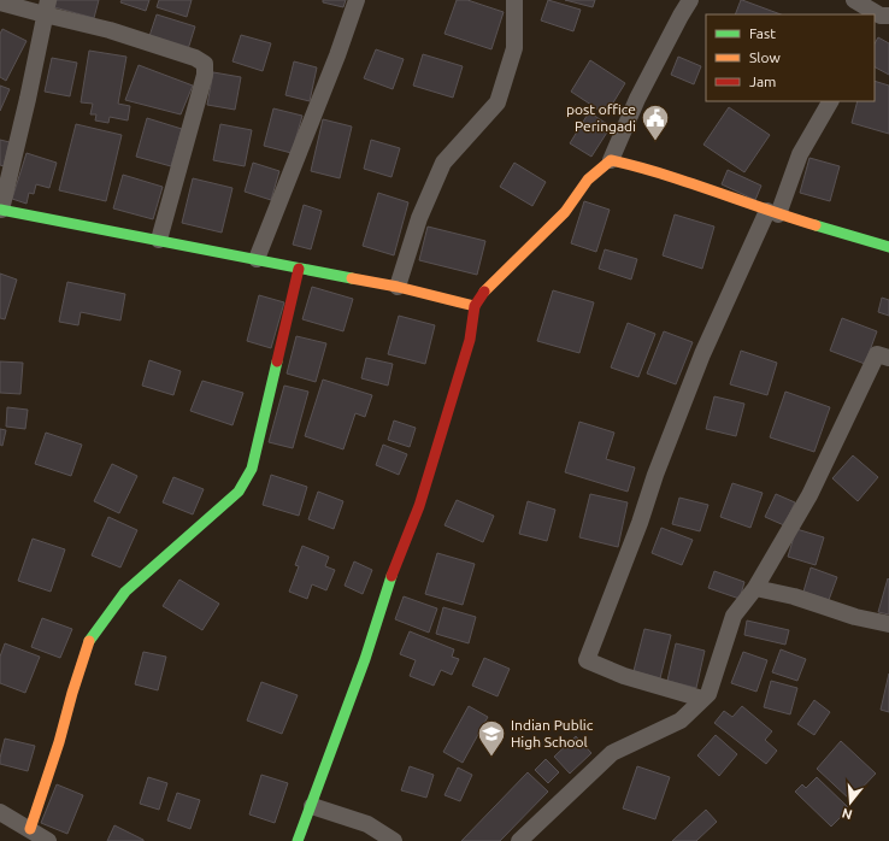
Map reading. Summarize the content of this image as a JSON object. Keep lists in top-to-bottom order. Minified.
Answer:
{"places":{"public building":["post office Peringadi"],"school or university":["Indian Public High School"]},"legend":["Fast","Slow","Jam"],"north":"bottom"}
